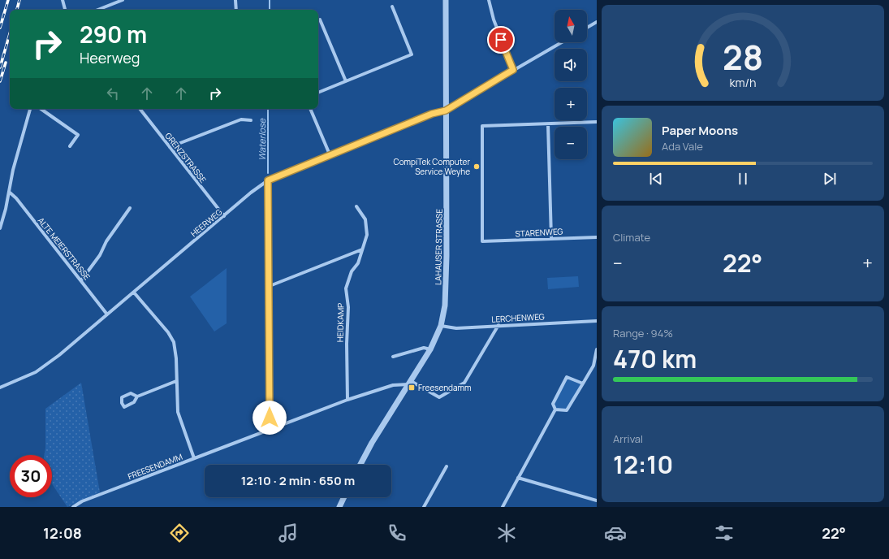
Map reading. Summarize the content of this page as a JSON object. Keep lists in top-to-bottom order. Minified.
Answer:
{"streets":{"street":["GRENZSTRASSE","HEERWEG","STARENWEG","LAHAUSER STRASSE","ALTE MEIERSTRASSE","LERCHENWEG","HEIDKAMP","FREESENDAMM"]},"crossings":[["GRENZSTRASSE","HEERWEG"],["HEERWEG","LAHAUSER STRASSE"],["HEERWEG","ALTE MEIERSTRASSE"],["LAHAUSER STRASSE","LERCHENWEG"],["LAHAUSER STRASSE","FREESENDAMM"],["HEIDKAMP","FREESENDAMM"]],"water":["Waterlose"],"places":{"other":["CompiTek Computer Service Weyhe"],"transit":["Freesendamm"]},"north":"top","page":{"map_buttons":["+","−"],"turn":["290 m","Heerweg"],"song":["Paper Moons","Ada Vale"],"tile":["Climate",["Range · 94%","470 km"],["Arrival","12:10"]],"heat":["−","22°","+"],"limit":"30","trip":"12:10 · 2 min · 650 m","tabs":["12:08","22°"],"gauge":["28","km/h"]}}
